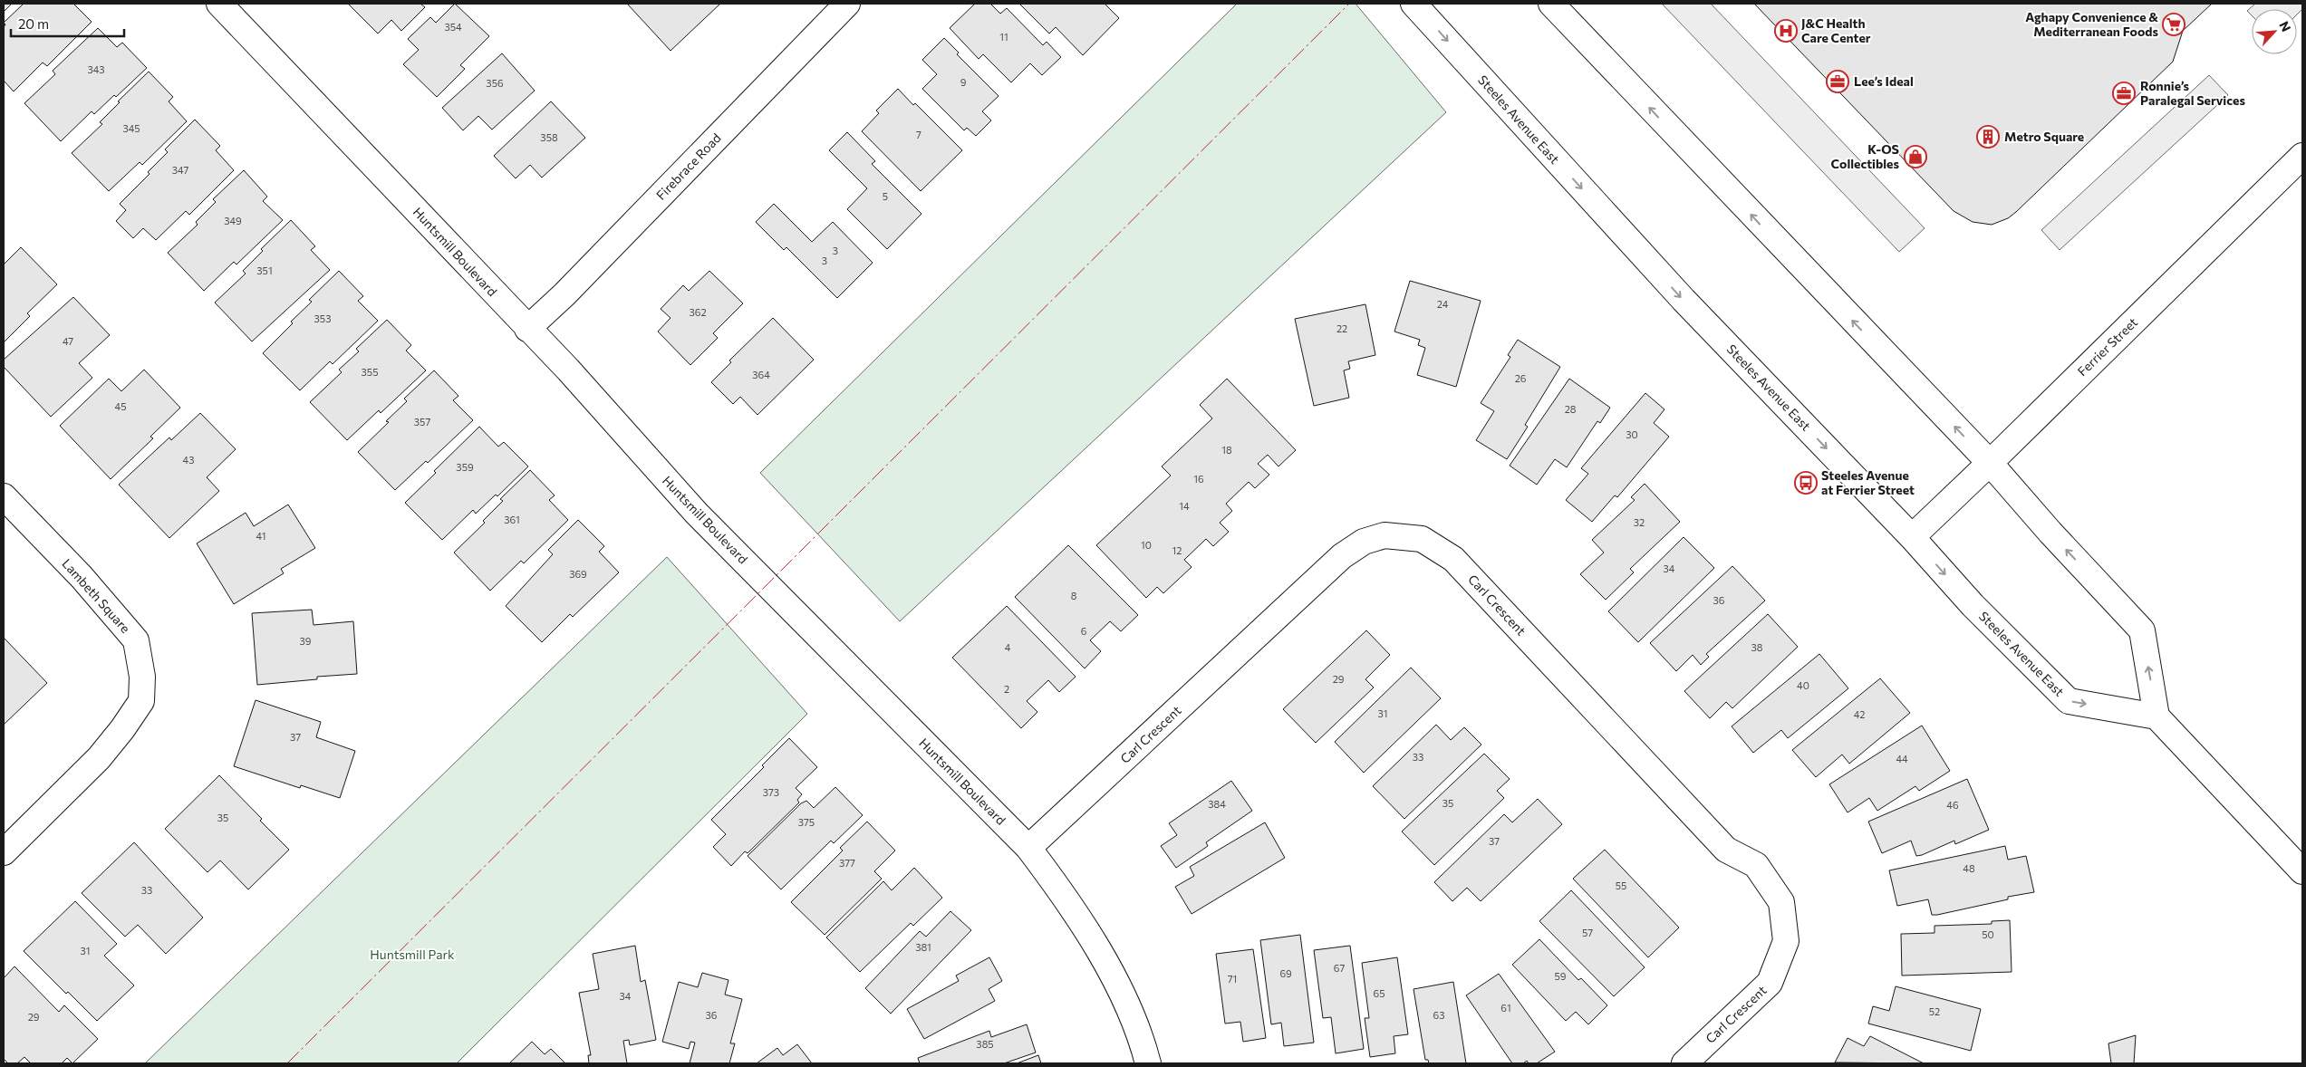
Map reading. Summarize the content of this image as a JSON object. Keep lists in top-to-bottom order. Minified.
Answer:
{"streets":{"street":["Steeles Avenue East","Firebrace Road","Huntsmill Boulevard","Ferrier Street","Lambeth Square","Carl Crescent"]},"crossings":[["Steeles Avenue East","Ferrier Street"],["Firebrace Road","Huntsmill Boulevard"],["Huntsmill Boulevard","Carl Crescent"]],"parks":["Huntsmill Park"],"places":{"supermarket":["Aghapy Convenience & Mediterranean Foods"],"hospital":["J&C Health Care Center"],"office":["Lee’s Ideal","Ronnie’s Paralegal Services"],"building":["Metro Square"],"shop":["K-OS Collectibles"],"bus stop":["Steeles Avenue at Ferrier Street"]},"house_numbers":["354","11","343","9","356","345","7","358","347","5","349","3","3","351","24","362","353","22","47","355","364","26","45","28","357","30","18","43","359","16","14","361","32","41","10","12","34","369","8","36","6","39","4","38","29","40","2","31","42","37","33","44","373","35","384","46","35","375","37","377","48","55","33","57","50","381","31","67","69","59","71","65","34","61","52","36","63","29","385"],"scale_bar":"20 m","north":"top right"}
